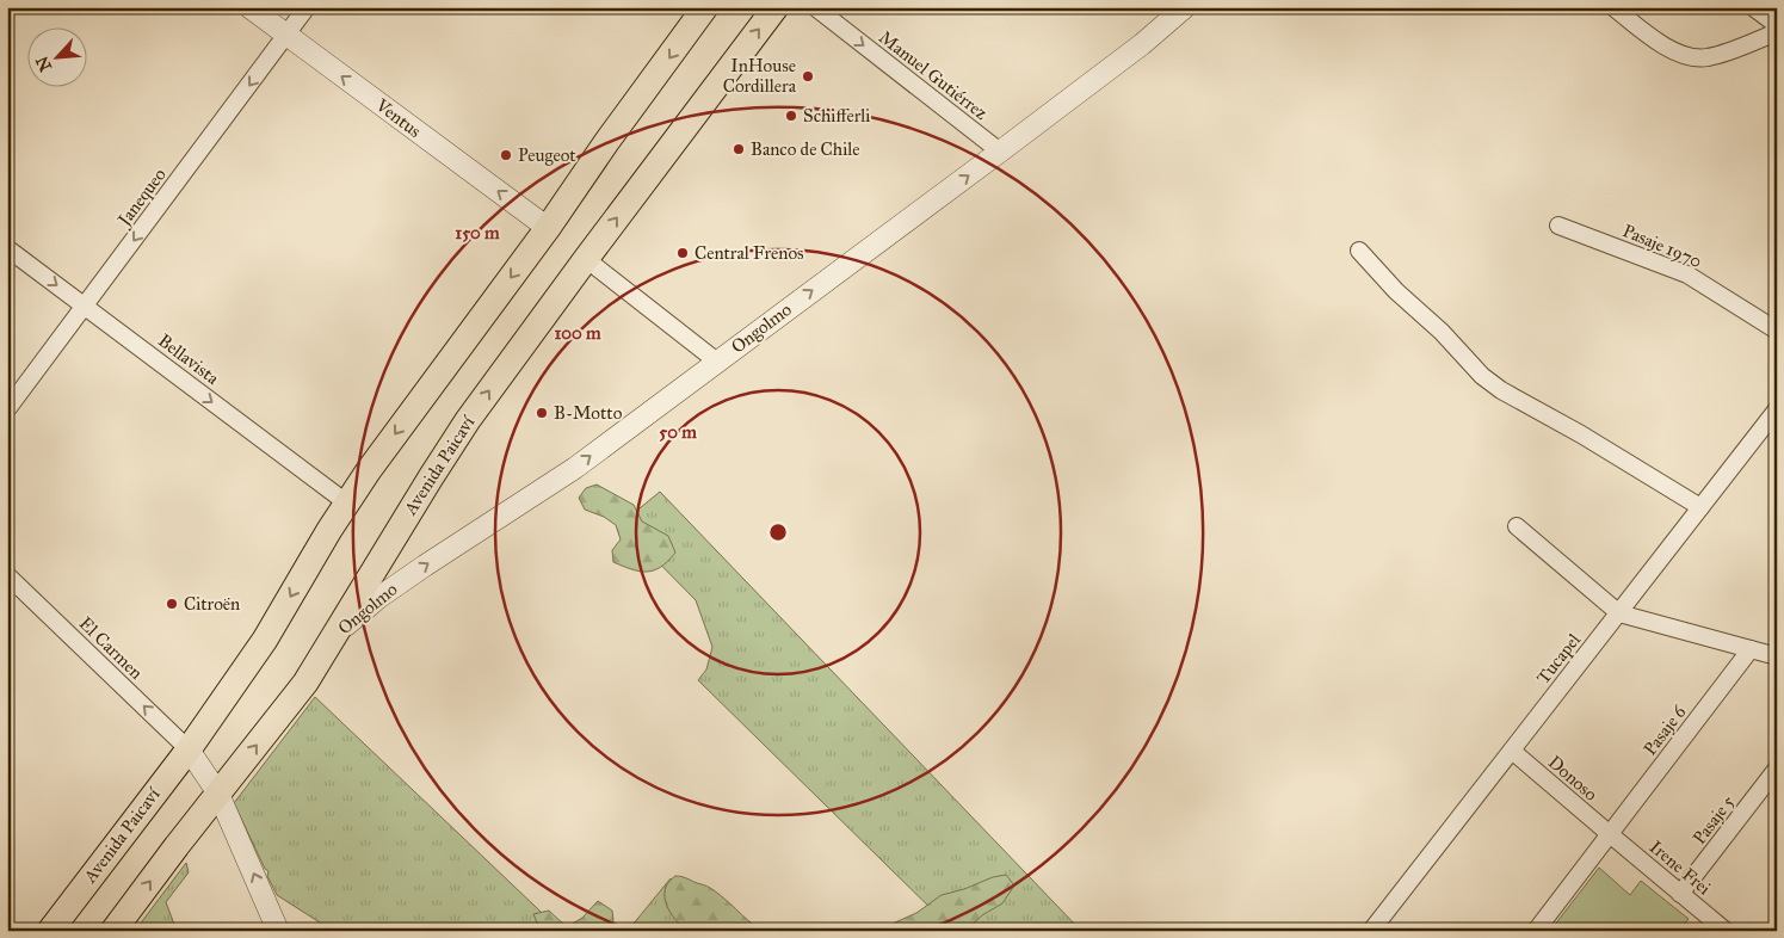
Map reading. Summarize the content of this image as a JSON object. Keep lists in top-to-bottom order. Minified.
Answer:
{"streets":{"main road":["Avenida Paicaví"],"street":["Manuel Gutiérrez","Ventus","Janequeo","Pasaje 1970","Ongolmo","Bellavista","El Carmen","Tucapel","Pasaje 6","Donoso","Pasaje 5","Irene Frei"]},"crossings":[["Manuel Gutiérrez","Ongolmo"],["Ventus","Janequeo"],["Ventus","Avenida Paicaví"],["Janequeo","Bellavista"],["Ongolmo","Avenida Paicaví"],["Bellavista","Avenida Paicaví"],["Avenida Paicaví","El Carmen"],["Tucapel","Donoso"],["Pasaje 6","Donoso"],["Pasaje 6","Irene Frei"],["Donoso","Irene Frei"],["Pasaje 5","Irene Frei"]],"one_way":["Manuel Gutiérrez","Ventus","Janequeo","Ongolmo","Bellavista","El Carmen"],"places":["InHouse Cordillera","Schifferli","Banco de Chile","Peugeot","Central Frenos","B-Motto","Citroën"],"north":"bottom left","rings":["150 m","100 m","50 m"]}
